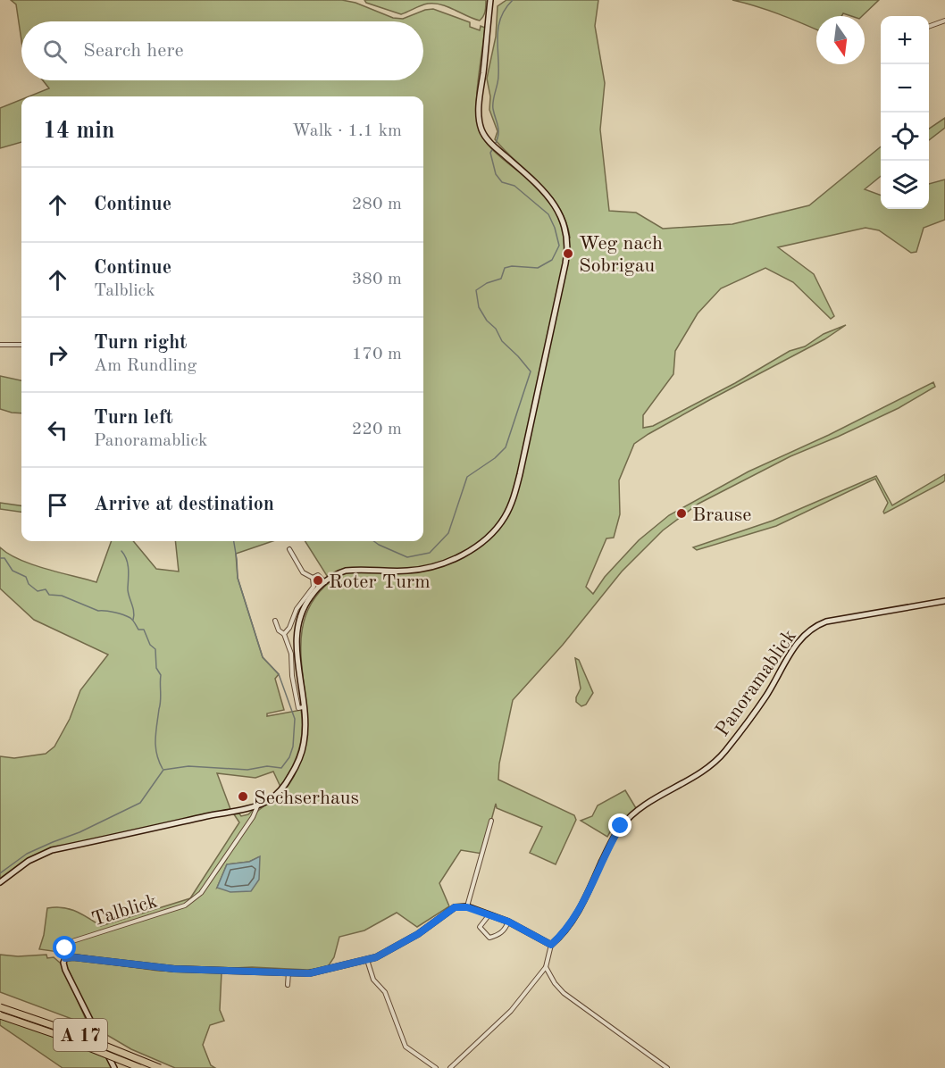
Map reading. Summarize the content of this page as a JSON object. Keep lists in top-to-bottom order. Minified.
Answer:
{"streets":{"highway":["A 17"],"main road":["Panoramablick"],"street":["Talblick"]},"places":["Weg nach Sobrigau","Brause","Roter Turm","Sechserhaus"],"north":"bottom","page":{"map_buttons":["+","−"],"search":"Search here","heading":["14 min","Walk · 1.1 km"],"list":[["Continue","280 m"],["Continue","Talblick","380 m"],["Turn right","Am Rundling","170 m"],["Turn left","Panoramablick","220 m"],"Arrive at destination"]}}
